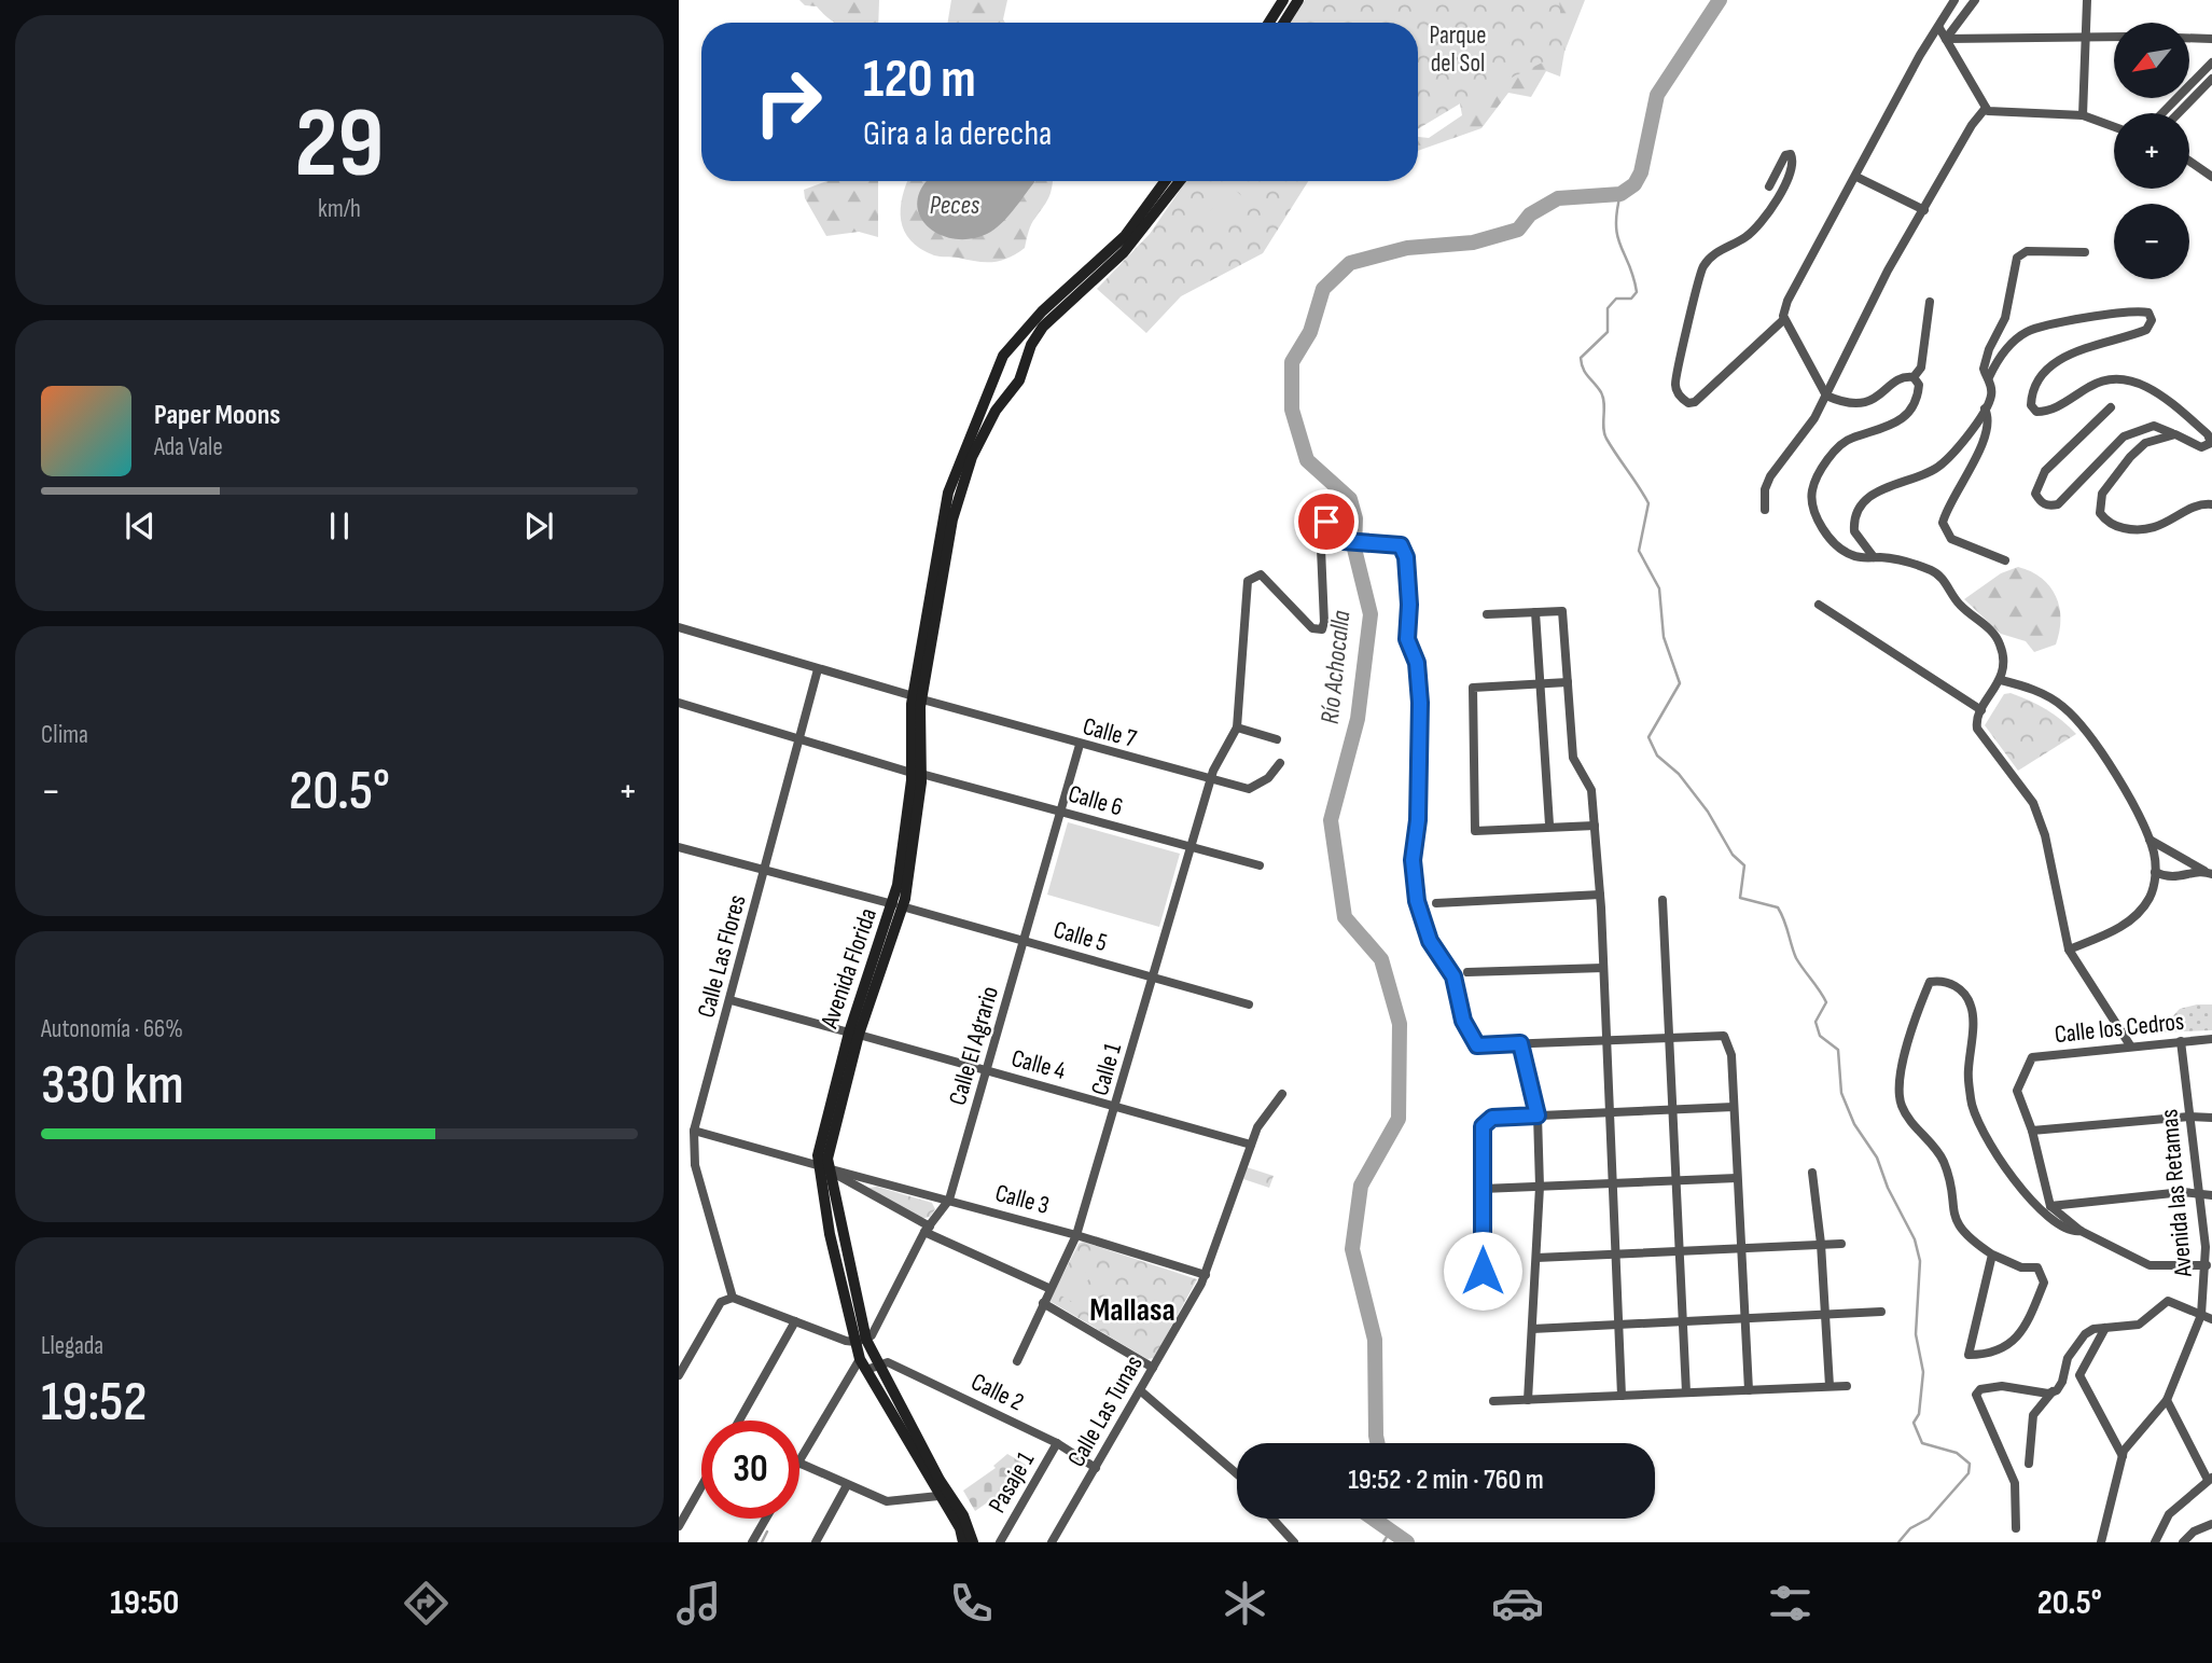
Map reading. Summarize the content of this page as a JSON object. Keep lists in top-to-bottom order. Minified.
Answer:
{"streets":{"main road":["Avenida Florida"],"street":["Calle 7","Calle 6","Calle 5","Calle Las Flores","Calle los Cedros","Calle El Agrario","Calle 4","Calle 1","Avenida las Retamas","Calle 3","Calle 2","Calle Las Tunas","Pasaje 1"]},"crossings":[["Calle 7","Calle Las Flores"],["Calle 7","Avenida Florida"],["Calle 7","Calle El Agrario"],["Calle 7","Calle 1"],["Calle 6","Calle Las Flores"],["Calle 6","Avenida Florida"],["Calle 6","Calle El Agrario"],["Calle 6","Calle 1"],["Calle 5","Calle Las Flores"],["Calle 5","Avenida Florida"],["Calle 5","Calle El Agrario"],["Calle 5","Calle 1"],["Calle Las Flores","Calle 4"],["Calle Las Flores","Calle 3"],["Avenida Florida","Calle El Agrario"],["Avenida Florida","Calle 4"],["Avenida Florida","Calle 3"],["Avenida Florida","Calle 2"],["Calle los Cedros","Avenida las Retamas"],["Calle El Agrario","Calle 4"],["Calle El Agrario","Calle 3"],["Calle 4","Calle 1"],["Calle 4","Calle Las Tunas"],["Calle 1","Calle 3"],["Calle 3","Calle Las Tunas"],["Calle 2","Calle Las Tunas"],["Calle 2","Pasaje 1"]],"districts":["Mallasa"],"water":["Peces","Río Achocalla"],"parks":["Parque del Sol"],"north":"bottom left","page":{"tile":[["29","km/h"],"Clima",["Autonomía · 66%","330 km"],["Llegada","19:52"]],"map_buttons":["+","−"],"turn":["120 m","Gira a la derecha"],"song":["Paper Moons","Ada Vale"],"heat":["−","20.5°","+"],"limit":"30","trip":"19:52 · 2 min · 760 m","tabs":["19:50","20.5°"]}}
